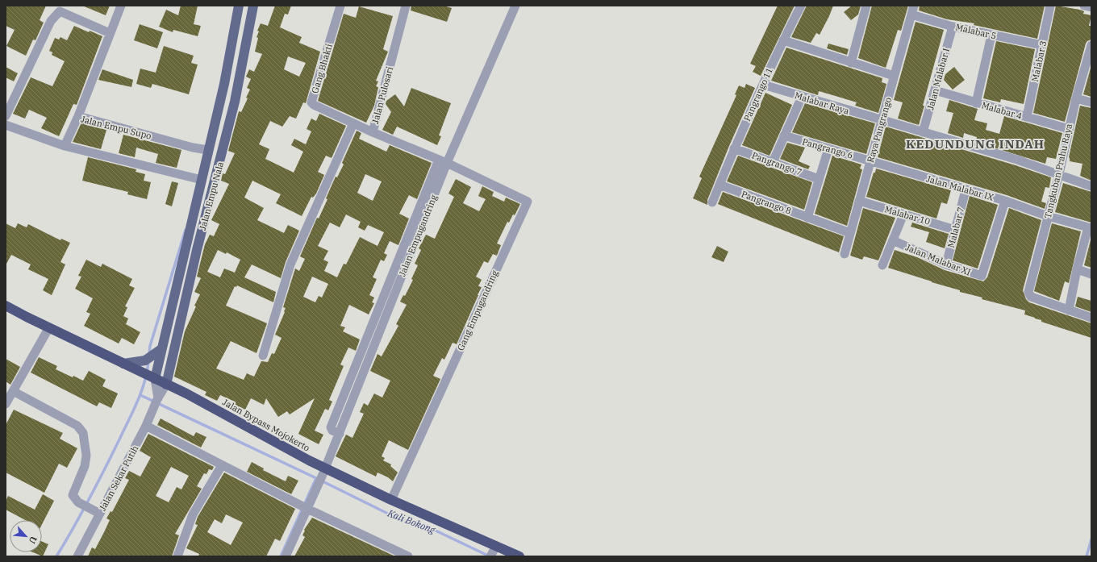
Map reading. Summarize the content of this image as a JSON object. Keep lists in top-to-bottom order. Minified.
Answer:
{"streets":{"highway":["Jalan Bypass Mojokerto"],"main road":["Jalan Empu Nala"],"street":["Malabar 5","Malabar 3","Gang Bhakti","Jalan Malabar I","Pangrango 11","Jalan Pulosari","Malabar Raya","Malabar 4","Jalan Empu Supo","Raya Pangrango","Pangrango 6","Pangrango 7","Tangkuban Prahu Raya","Jalan Malabar IX","Pangrango 8","Malabar 10","Malabar 7","Jalan Empugandring","Jalan Malabar XI","Gang Empugandring","Jalan Sekar Putih"]},"crossings":[["Malabar 5","Malabar 3"],["Malabar 5","Jalan Malabar I"],["Malabar 5","Raya Pangrango"],["Malabar 3","Malabar 4"],["Gang Bhakti","Jalan Pulosari"],["Jalan Malabar I","Malabar Raya"],["Jalan Malabar I","Malabar 4"],["Pangrango 11","Malabar Raya"],["Pangrango 11","Pangrango 7"],["Jalan Pulosari","Jalan Empugandring"],["Jalan Pulosari","Gang Empugandring"],["Malabar Raya","Raya Pangrango"],["Malabar Raya","Tangkuban Prahu Raya"],["Malabar 4","Tangkuban Prahu Raya"],["Jalan Empu Supo","Jalan Empu Nala"],["Raya Pangrango","Pangrango 6"],["Raya Pangrango","Jalan Malabar IX"],["Raya Pangrango","Pangrango 8"],["Raya Pangrango","Malabar 10"],["Pangrango 6","Jalan Malabar IX"],["Tangkuban Prahu Raya","Jalan Malabar IX"],["Jalan Malabar IX","Malabar 7"],["Jalan Malabar IX","Jalan Malabar XI"],["Jalan Empu Nala","Jalan Bypass Mojokerto"],["Jalan Empu Nala","Jalan Sekar Putih"],["Malabar 10","Malabar 7"],["Malabar 7","Jalan Malabar XI"],["Jalan Empugandring","Gang Empugandring"],["Jalan Empugandring","Jalan Bypass Mojokerto"],["Gang Empugandring","Jalan Bypass Mojokerto"],["Jalan Bypass Mojokerto","Jalan Sekar Putih"]],"districts":["KEDUNDUNG INDAH"],"water":["Kali Bokong"],"north":"bottom right"}
